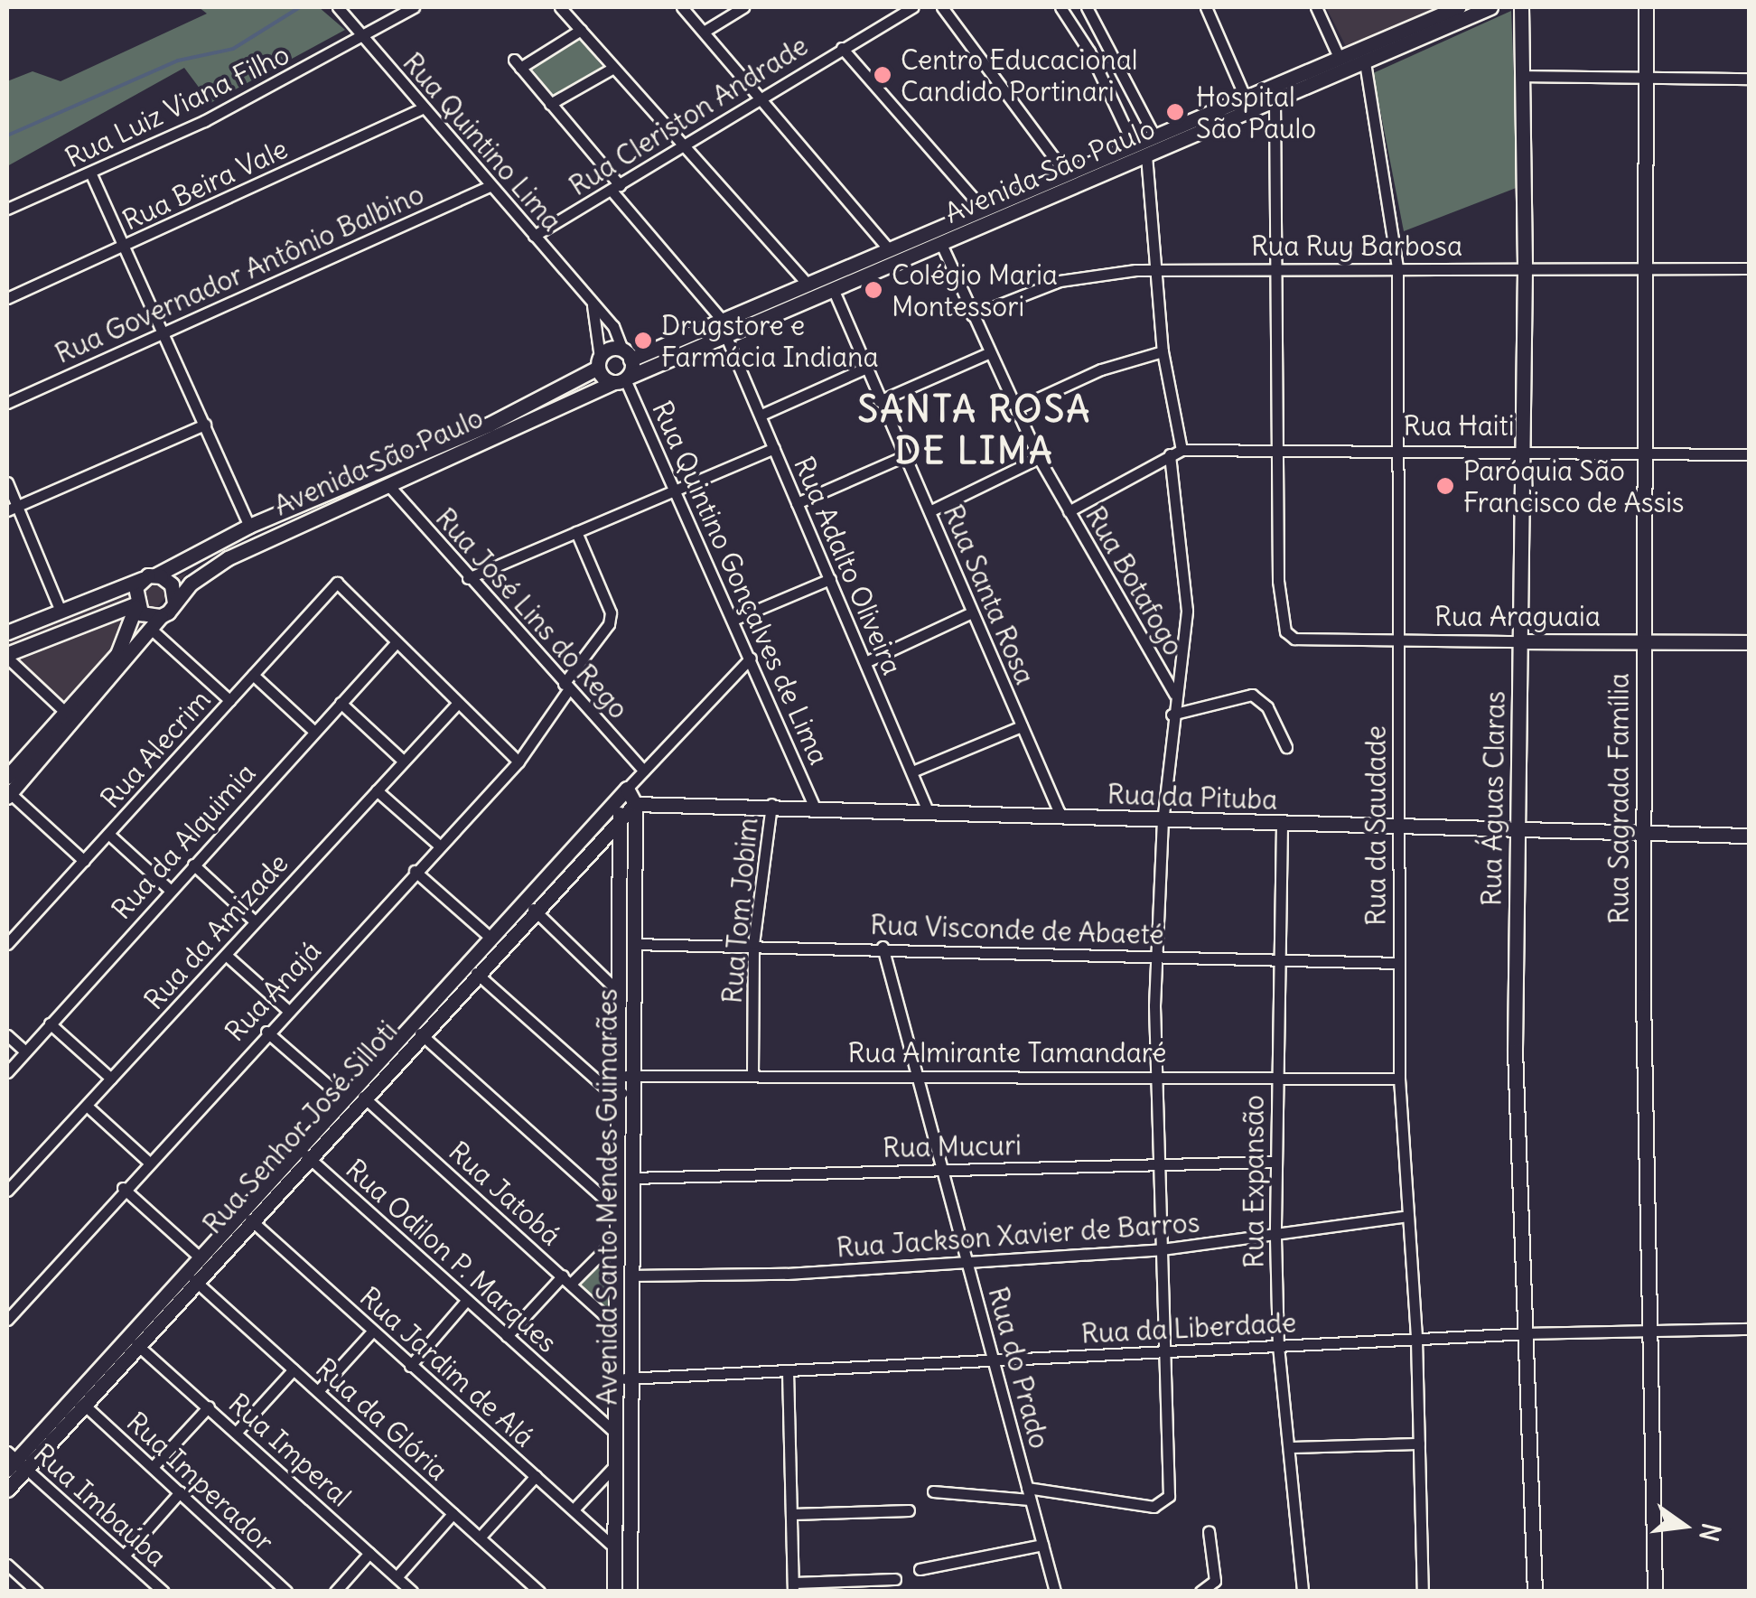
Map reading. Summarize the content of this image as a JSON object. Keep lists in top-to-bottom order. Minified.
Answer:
{"streets":{"street":["Rua Luiz Viana Filho","Rua Cleriston Andrade","Rua Quintino Lima","Avenida São Paulo","Rua Beira Vale","Rua Ruy Barbosa","Rua Governador Antônio Balbino","Rua Haiti","Rua Adalto Oliveira","Rua Botafogo","Rua Quintino Gonçalves de Lima","Rua Santa Rosa","Rua José Lins do Rego","Rua Araguaia","Rua Alecrim","Rua da Pituba","Rua Águas Claras","Rua Sagrada Família","Rua da Saudade","Rua da Alquimia","Rua Tom Jobim","Rua Visconde de Abaeté","Rua da Amizade","Rua Anajá","Rua Almirante Tamandaré","Rua Senhor José Silloti","Rua Mucuri","Rua Expansão","Rua Jatobá","Avenida Santo Mendes Guimarães","Rua Jackson Xavier de Barros","Rua Odilon P. Marques","Rua da Liberdade","Rua Jardim de Alá","Rua do Prado","Rua da Glória","Rua Imperal","Rua Imperador","Rua Imbaúba"]},"crossings":[["Rua Luiz Viana Filho","Rua Quintino Lima"],["Rua Cleriston Andrade","Rua Quintino Lima"],["Rua Quintino Lima","Avenida São Paulo"],["Rua Quintino Lima","Rua Beira Vale"],["Rua Quintino Lima","Rua Governador Antônio Balbino"],["Avenida São Paulo","Rua Adalto Oliveira"],["Avenida São Paulo","Rua Botafogo"],["Avenida São Paulo","Rua Quintino Gonçalves de Lima"],["Avenida São Paulo","Rua Santa Rosa"],["Avenida São Paulo","Rua José Lins do Rego"],["Avenida São Paulo","Rua da Saudade"],["Rua Ruy Barbosa","Rua Botafogo"],["Rua Ruy Barbosa","Rua Águas Claras"],["Rua Ruy Barbosa","Rua Sagrada Família"],["Rua Ruy Barbosa","Rua da Saudade"],["Rua Haiti","Rua Araguaia"],["Rua Haiti","Rua Águas Claras"],["Rua Haiti","Rua Sagrada Família"],["Rua Haiti","Rua da Saudade"],["Rua Adalto Oliveira","Rua da Pituba"],["Rua Quintino Gonçalves de Lima","Rua da Pituba"],["Rua Santa Rosa","Rua da Pituba"],["Rua José Lins do Rego","Rua Anajá"],["Rua Araguaia","Rua Águas Claras"],["Rua Araguaia","Rua Sagrada Família"],["Rua Araguaia","Rua da Saudade"],["Rua Alecrim","Rua da Alquimia"],["Rua da Pituba","Rua Águas Claras"],["Rua da Pituba","Rua Sagrada Família"],["Rua da Pituba","Rua da Saudade"],["Rua da Pituba","Rua Tom Jobim"],["Rua da Pituba","Rua Senhor José Silloti"],["Rua da Pituba","Rua Expansão"],["Rua da Pituba","Avenida Santo Mendes Guimarães"],["Rua Águas Claras","Rua da Liberdade"],["Rua Sagrada Família","Rua da Liberdade"],["Rua da Saudade","Rua Visconde de Abaeté"],["Rua da Saudade","Rua Almirante Tamandaré"],["Rua da Saudade","Rua Jackson Xavier de Barros"],["Rua da Saudade","Rua da Liberdade"],["Rua Tom Jobim","Rua Visconde de Abaeté"],["Rua Tom Jobim","Rua Almirante Tamandaré"],["Rua Visconde de Abaeté","Rua Expansão"],["Rua Visconde de Abaeté","Avenida Santo Mendes Guimarães"],["Rua Visconde de Abaeté","Rua do Prado"],["Rua Almirante Tamandaré","Rua Expansão"],["Rua Almirante Tamandaré","Avenida Santo Mendes Guimarães"],["Rua Almirante Tamandaré","Rua do Prado"],["Rua Senhor José Silloti","Rua Jatobá"],["Rua Senhor José Silloti","Avenida Santo Mendes Guimarães"],["Rua Senhor José Silloti","Rua Odilon P. Marques"],["Rua Senhor José Silloti","Rua Jardim de Alá"],["Rua Senhor José Silloti","Rua da Glória"],["Rua Senhor José Silloti","Rua Imperal"],["Rua Senhor José Silloti","Rua Imperador"],["Rua Senhor José Silloti","Rua Imbaúba"],["Rua Mucuri","Rua Expansão"],["Rua Mucuri","Avenida Santo Mendes Guimarães"],["Rua Mucuri","Rua do Prado"],["Rua Expansão","Rua Jackson Xavier de Barros"],["Rua Expansão","Rua da Liberdade"],["Rua Jatobá","Avenida Santo Mendes Guimarães"],["Avenida Santo Mendes Guimarães","Rua Jackson Xavier de Barros"],["Avenida Santo Mendes Guimarães","Rua Odilon P. Marques"],["Avenida Santo Mendes Guimarães","Rua da Liberdade"],["Avenida Santo Mendes Guimarães","Rua Jardim de Alá"],["Rua Jackson Xavier de Barros","Rua do Prado"],["Rua da Liberdade","Rua do Prado"]],"districts":["SANTA ROSA DE LIMA"],"places":["Centro Educacional Candido Portinari","Hospital São Paulo","Colégio Maria Montessori","Drugstore e Farmácia Indiana","Paróquia São Francisco de Assis"],"north":"right"}
